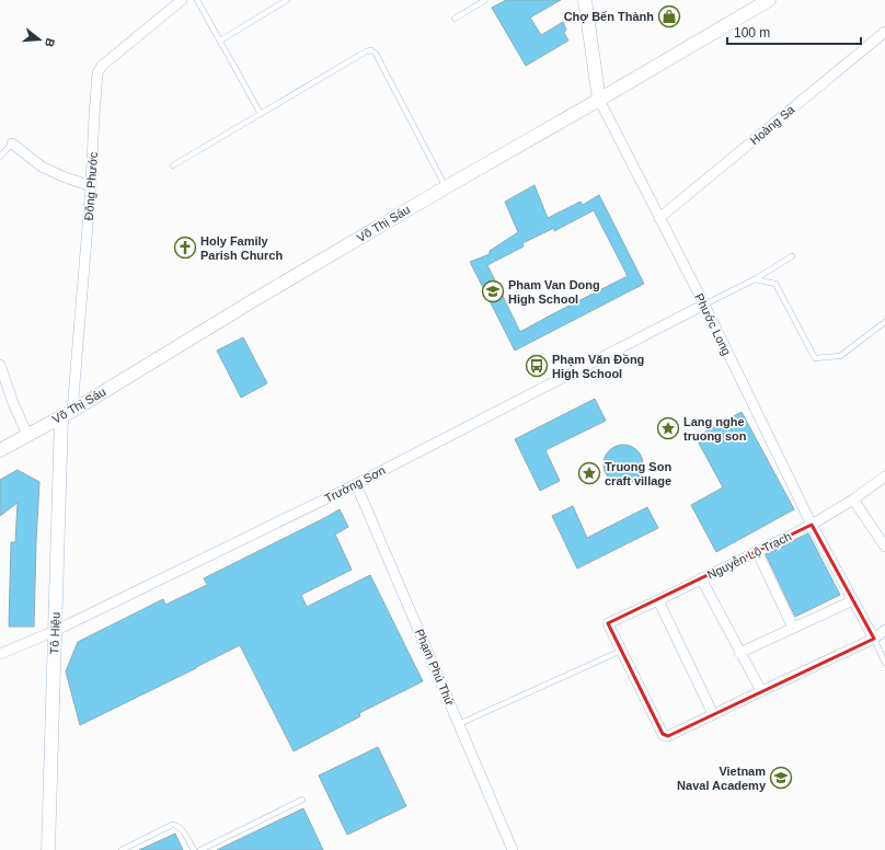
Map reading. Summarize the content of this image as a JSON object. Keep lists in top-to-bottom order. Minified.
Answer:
{"streets":{"main road":["Võ Thị Sáu","Phước Long","Tô Hiệu"],"street":["Hoàng Sa","Đông Phước","Trường Sơn","Nguyễn Lộ Trạch","Phạm Phú Thứ"]},"crossings":[["Hoàng Sa","Phước Long"],["Đông Phước","Võ Thị Sáu"],["Đông Phước","Tô Hiệu"],["Võ Thị Sáu","Phước Long"],["Võ Thị Sáu","Tô Hiệu"],["Phước Long","Trường Sơn"],["Phước Long","Nguyễn Lộ Trạch"],["Trường Sơn","Tô Hiệu"],["Trường Sơn","Phạm Phú Thứ"]],"places":{"shop":["Chợ Bến Thành"],"church":["Holy Family Parish Church"],"school or university":["Pham Van Dong High School","Vietnam Naval Academy"],"bus stop":["Phạm Văn Đồng High School"],"place":["Lang nghe truong son","Truong Son craft village"]},"scale_bar":"100 m","north":"right"}
